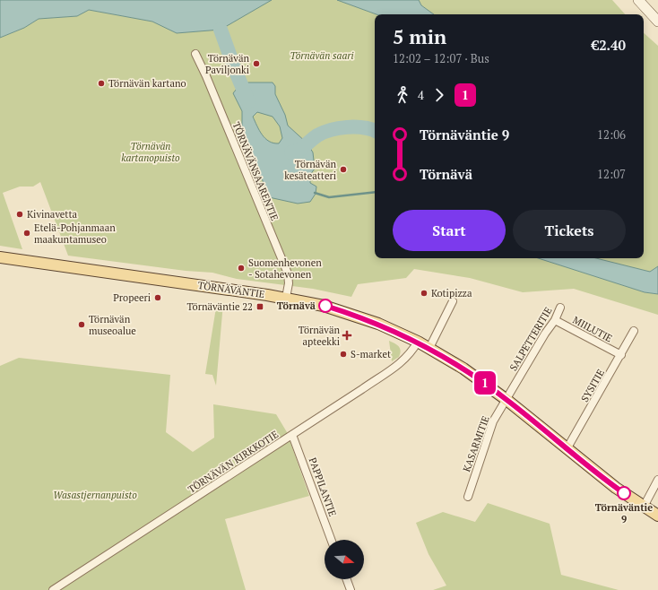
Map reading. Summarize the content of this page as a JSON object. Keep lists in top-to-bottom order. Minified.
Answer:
{"streets":{"main road":["TÖRNÄVÄNTIE"],"street":["TÖRNÄVÄNSAARENTIE","MIILUTIE","SALPETTERITIE","SYSITIE","KASARMITIE","TÖRNÄVÄN KIRKKOTIE","PAPPILANTIE"]},"crossings":[["TÖRNÄVÄNSAARENTIE","TÖRNÄVÄNTIE"],["TÖRNÄVÄNTIE","SALPETTERITIE"],["TÖRNÄVÄNTIE","SYSITIE"],["TÖRNÄVÄNTIE","KASARMITIE"],["TÖRNÄVÄNTIE","TÖRNÄVÄN KIRKKOTIE"],["MIILUTIE","SALPETTERITIE"],["MIILUTIE","SYSITIE"],["SALPETTERITIE","KASARMITIE"],["TÖRNÄVÄN KIRKKOTIE","PAPPILANTIE"]],"parks":["Törnävän saari","Törnävän kartanopuisto","Wasastjernanpuisto"],"places":{"other":["Törnävän Paviljonki","Törnävän kartano","Törnävän kesäteatteri","Kivinavetta","Etelä-Pohjanmaan maakuntamuseo","Suomenhevonen - Sotahevonen","Kotipizza","Propeeri","Törnävä","Törnävän museoalue","S-market","Törnäväntie 9"],"transit":["Törnäväntie 22"],"health":["Törnävän apteekki"]},"lines":["bus line 1"],"north":"right","page":{"on_map":"1","heading":["5 min","12:02 – 12:07 · Bus","€2.40"],"legs":["4","1"],"list":[{"name":"Törnäväntie 9","value":"12:06"},{"name":"Törnävä","value":"12:07"}],"buttons":["Start","Tickets"]}}
